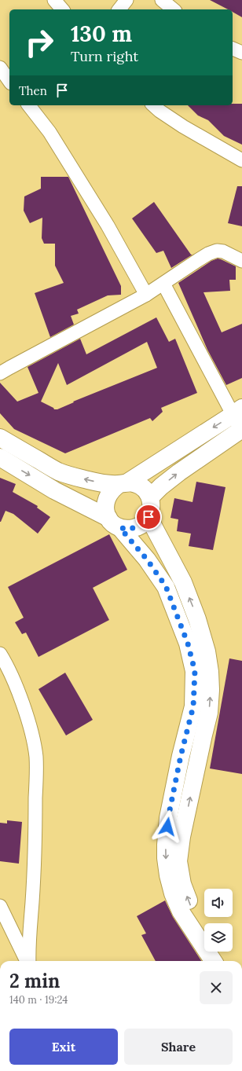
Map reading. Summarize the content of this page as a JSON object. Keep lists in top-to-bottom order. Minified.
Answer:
{"page":{"turn":["130 m","Turn right"],"then":"Then","heading":["2 min","140 m · 19:24"],"buttons":["Exit","Share"]}}
